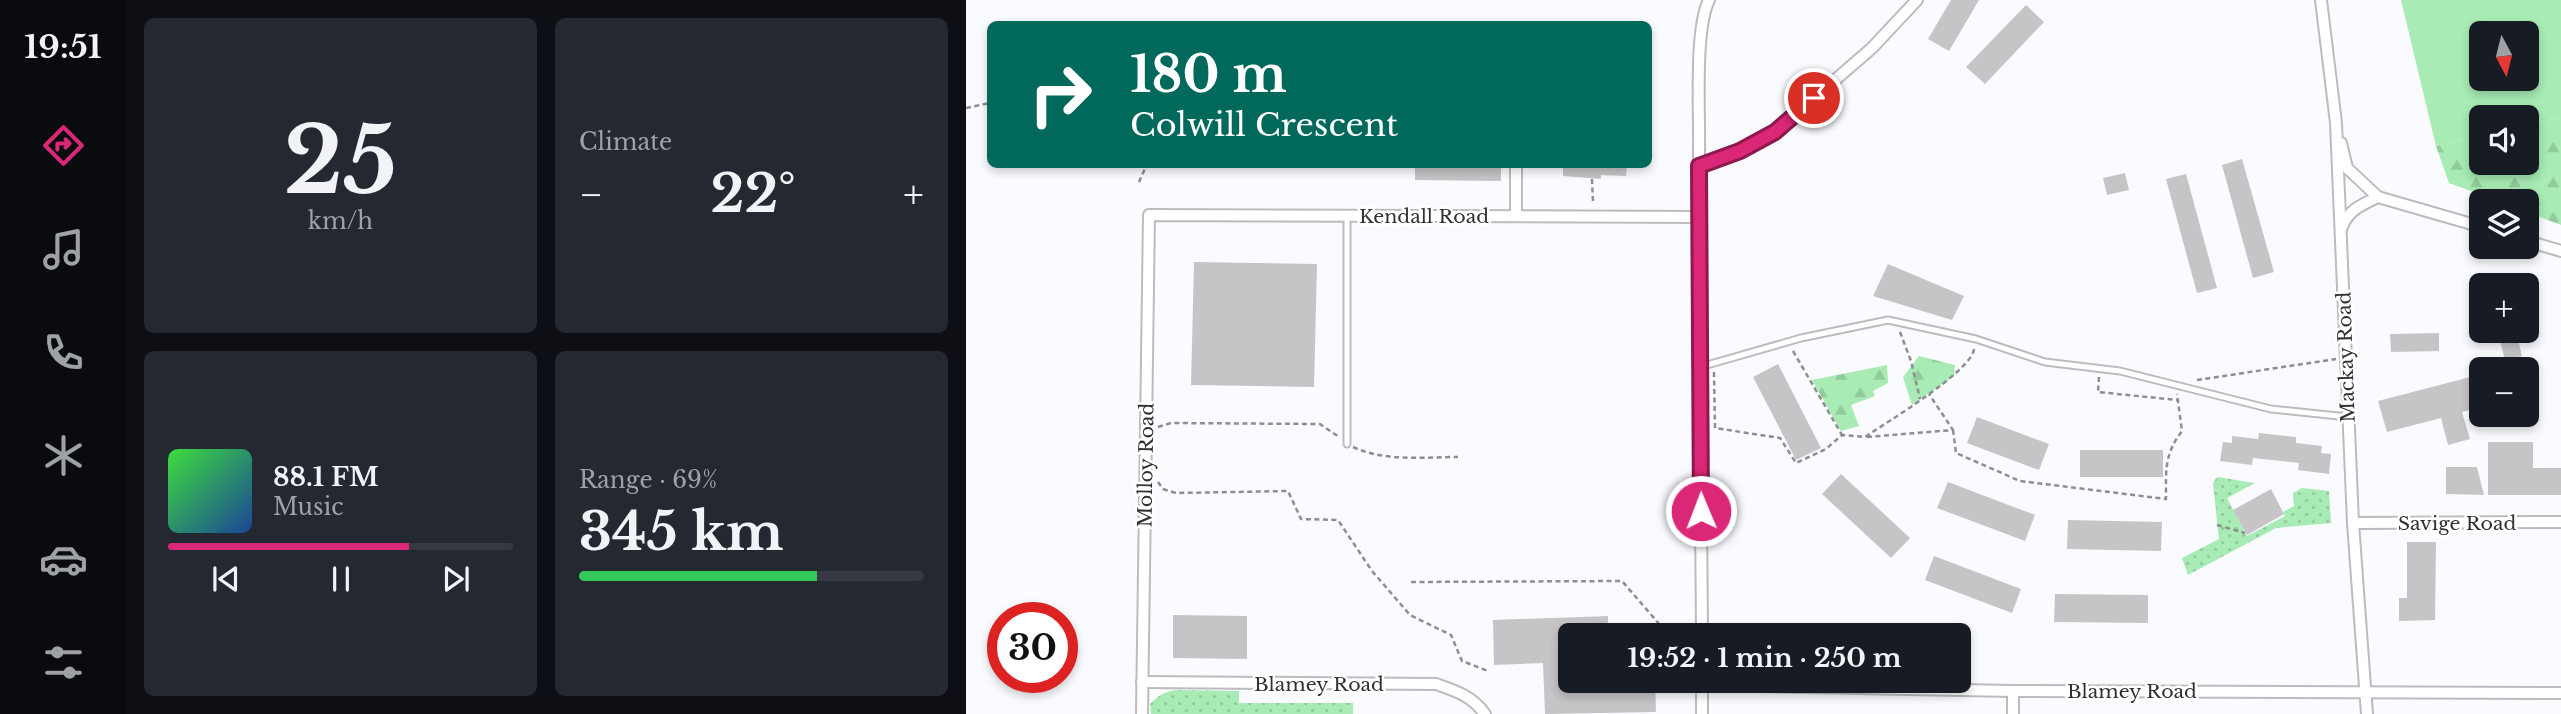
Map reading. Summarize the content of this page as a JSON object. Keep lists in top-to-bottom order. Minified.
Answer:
{"streets":{"street":["Kendall Road","Mackay Road","Molloy Road","Savige Road","Blamey Road"]},"crossings":[["Kendall Road","Molloy Road"],["Mackay Road","Savige Road"],["Mackay Road","Blamey Road"],["Molloy Road","Blamey Road"]],"north":"bottom","page":{"tabs":"19:51","tile":[["25","km/h"],"Climate",["Range · 69%","345 km"]],"map_buttons":["+","−"],"turn":["180 m","Colwill Crescent"],"heat":["−","22°","+"],"song":["88.1 FM","Music"],"limit":"30","trip":"19:52 · 1 min · 250 m"}}
